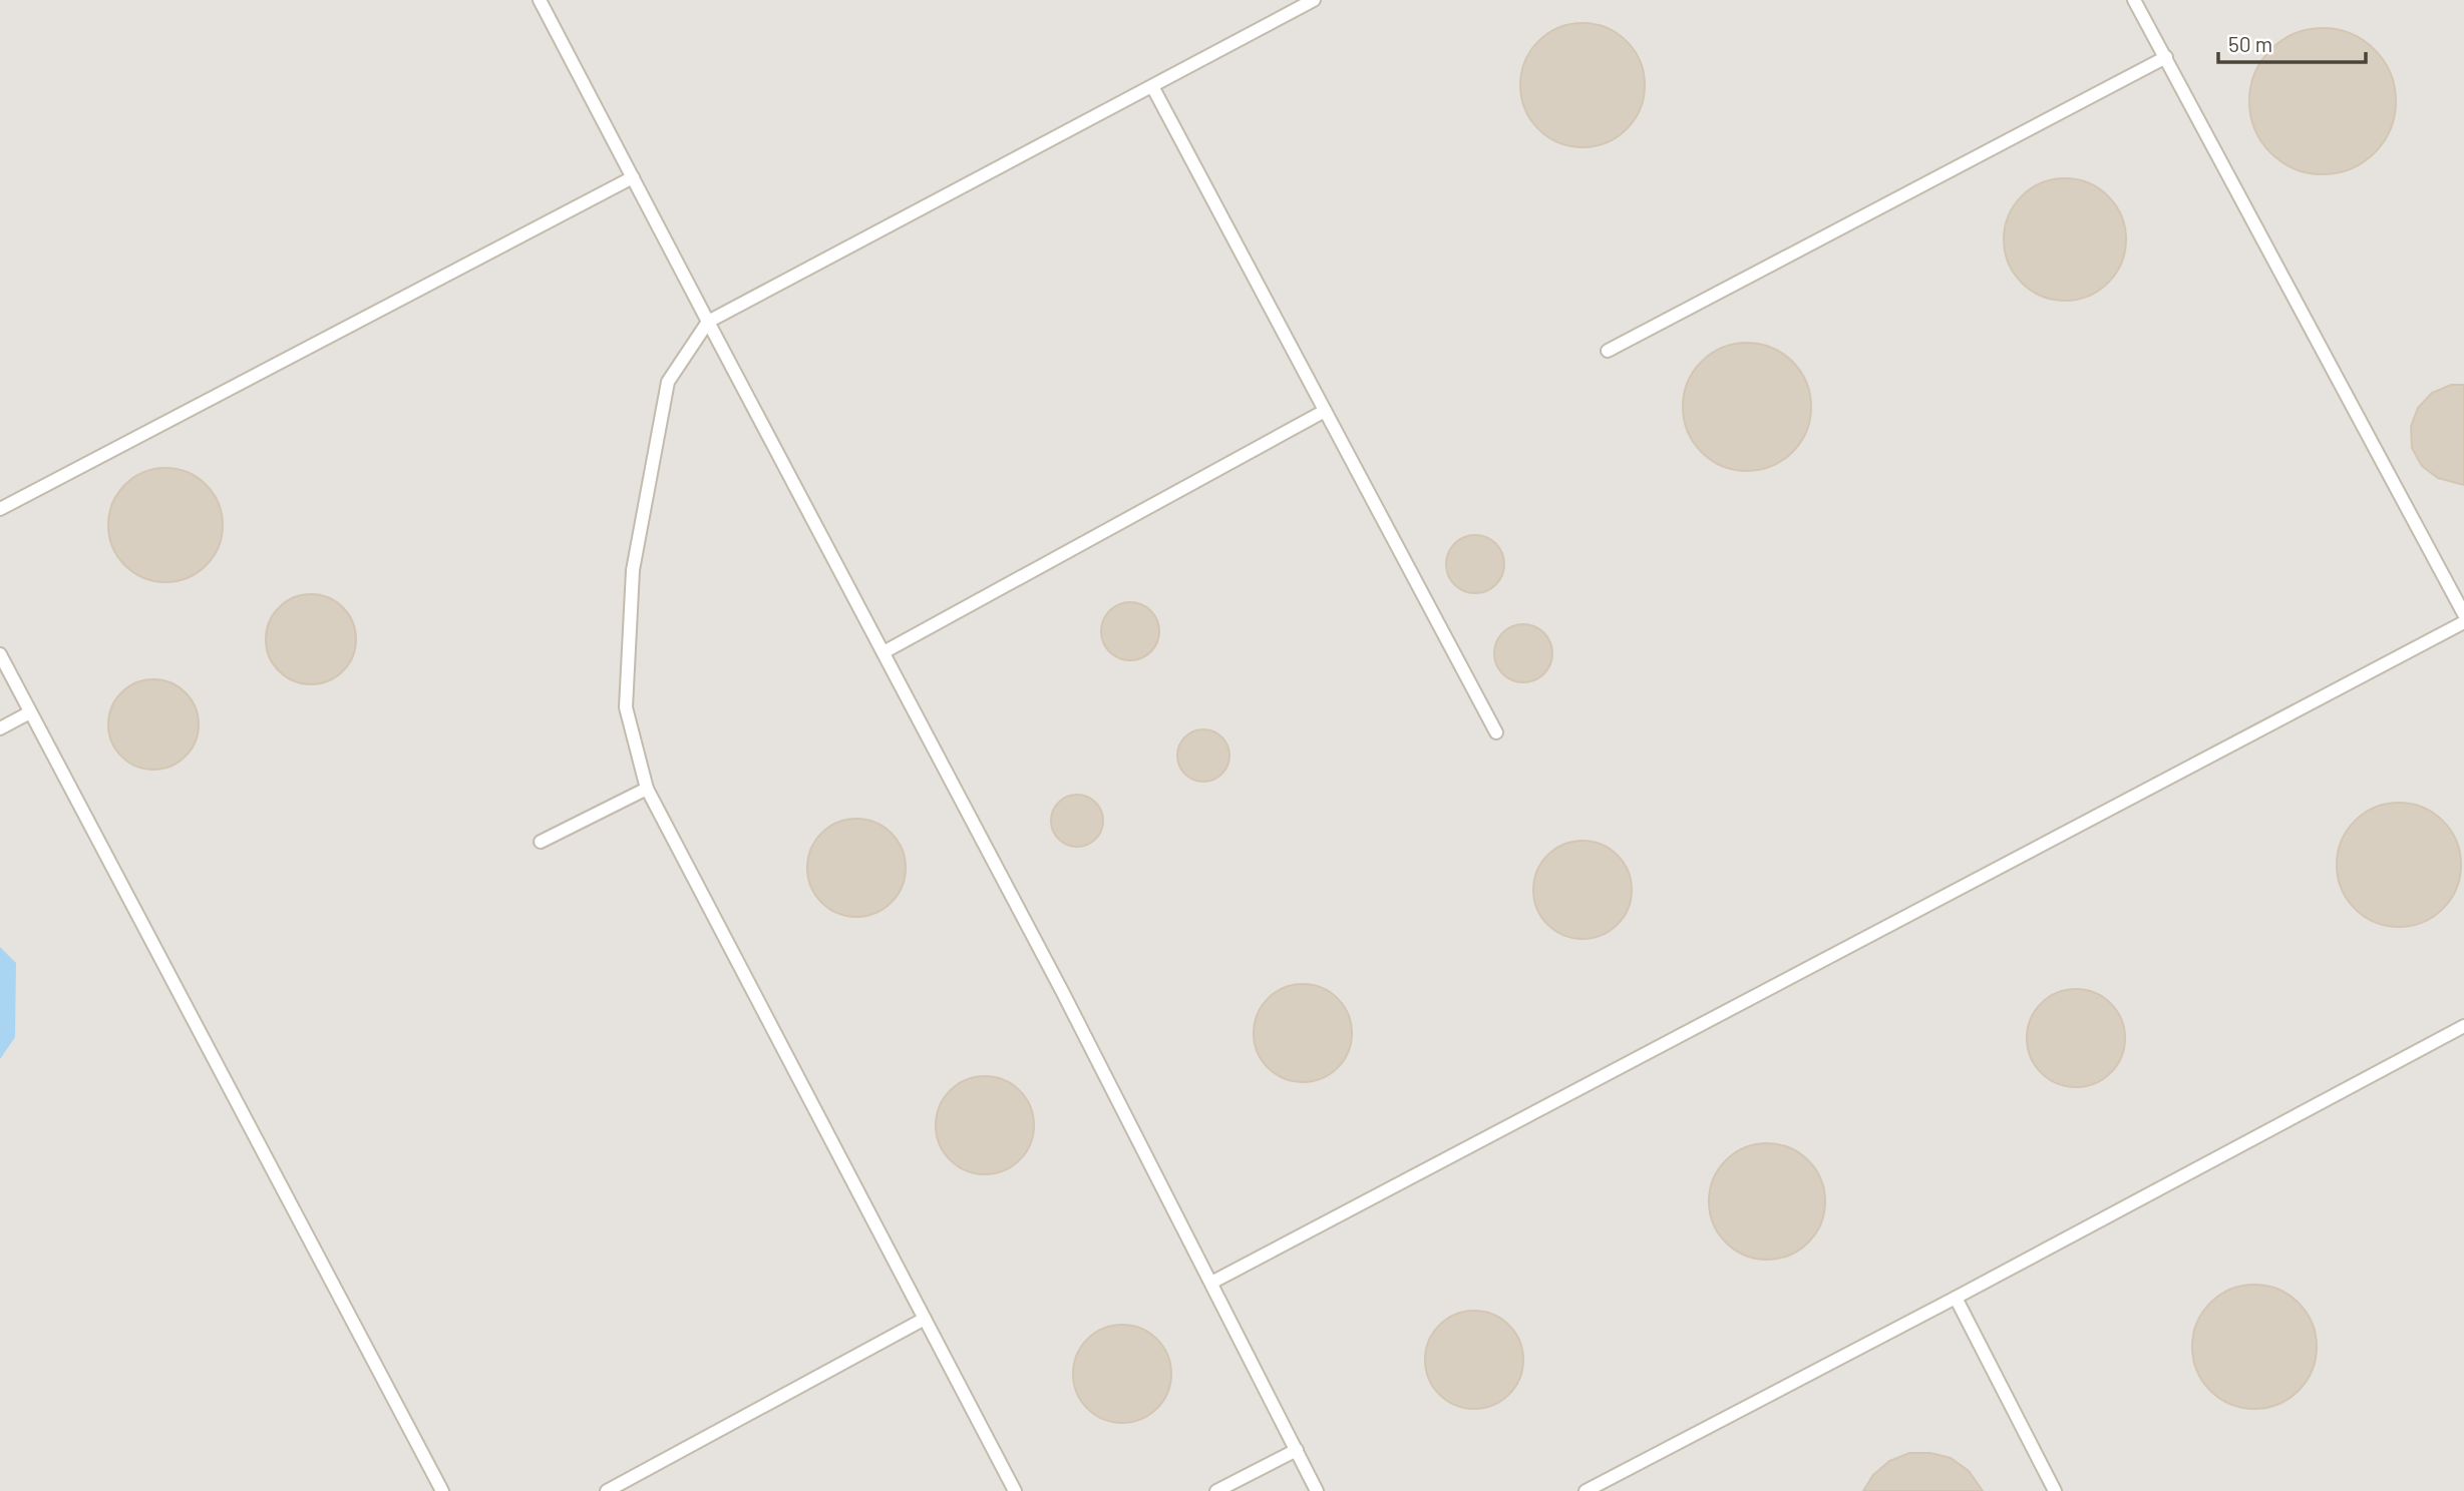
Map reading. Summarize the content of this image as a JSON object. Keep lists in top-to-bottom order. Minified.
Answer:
{"scale_bar":"50 m"}
